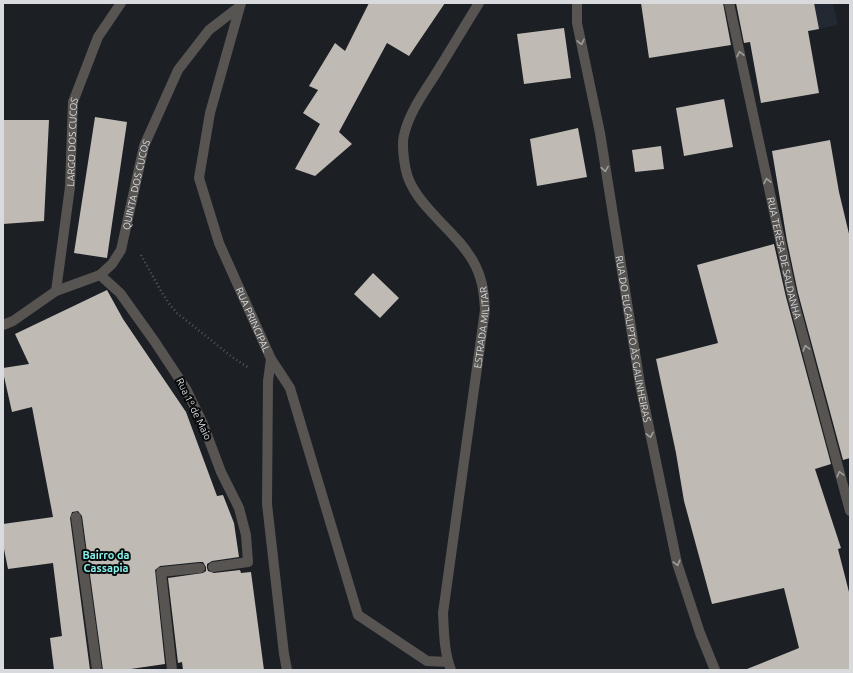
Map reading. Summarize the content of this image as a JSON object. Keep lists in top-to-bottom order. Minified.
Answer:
{"streets":{"street":["LARGO DOS CUCOS","QUINTA DOS CUCOS","RUA TERESA DE SALDANHA","RUA PRINCIPAL","ESTRADA MILITAR","RUA DO EUCALIPTO ÀS GALINHEIRAS","Rua 1º de Maio"]},"crossings":[["LARGO DOS CUCOS","QUINTA DOS CUCOS"],["QUINTA DOS CUCOS","RUA PRINCIPAL"],["QUINTA DOS CUCOS","Rua 1º de Maio"]],"one_way":["RUA TERESA DE SALDANHA","RUA DO EUCALIPTO ÀS GALINHEIRAS"],"districts":["Bairro da Cassapia"]}
